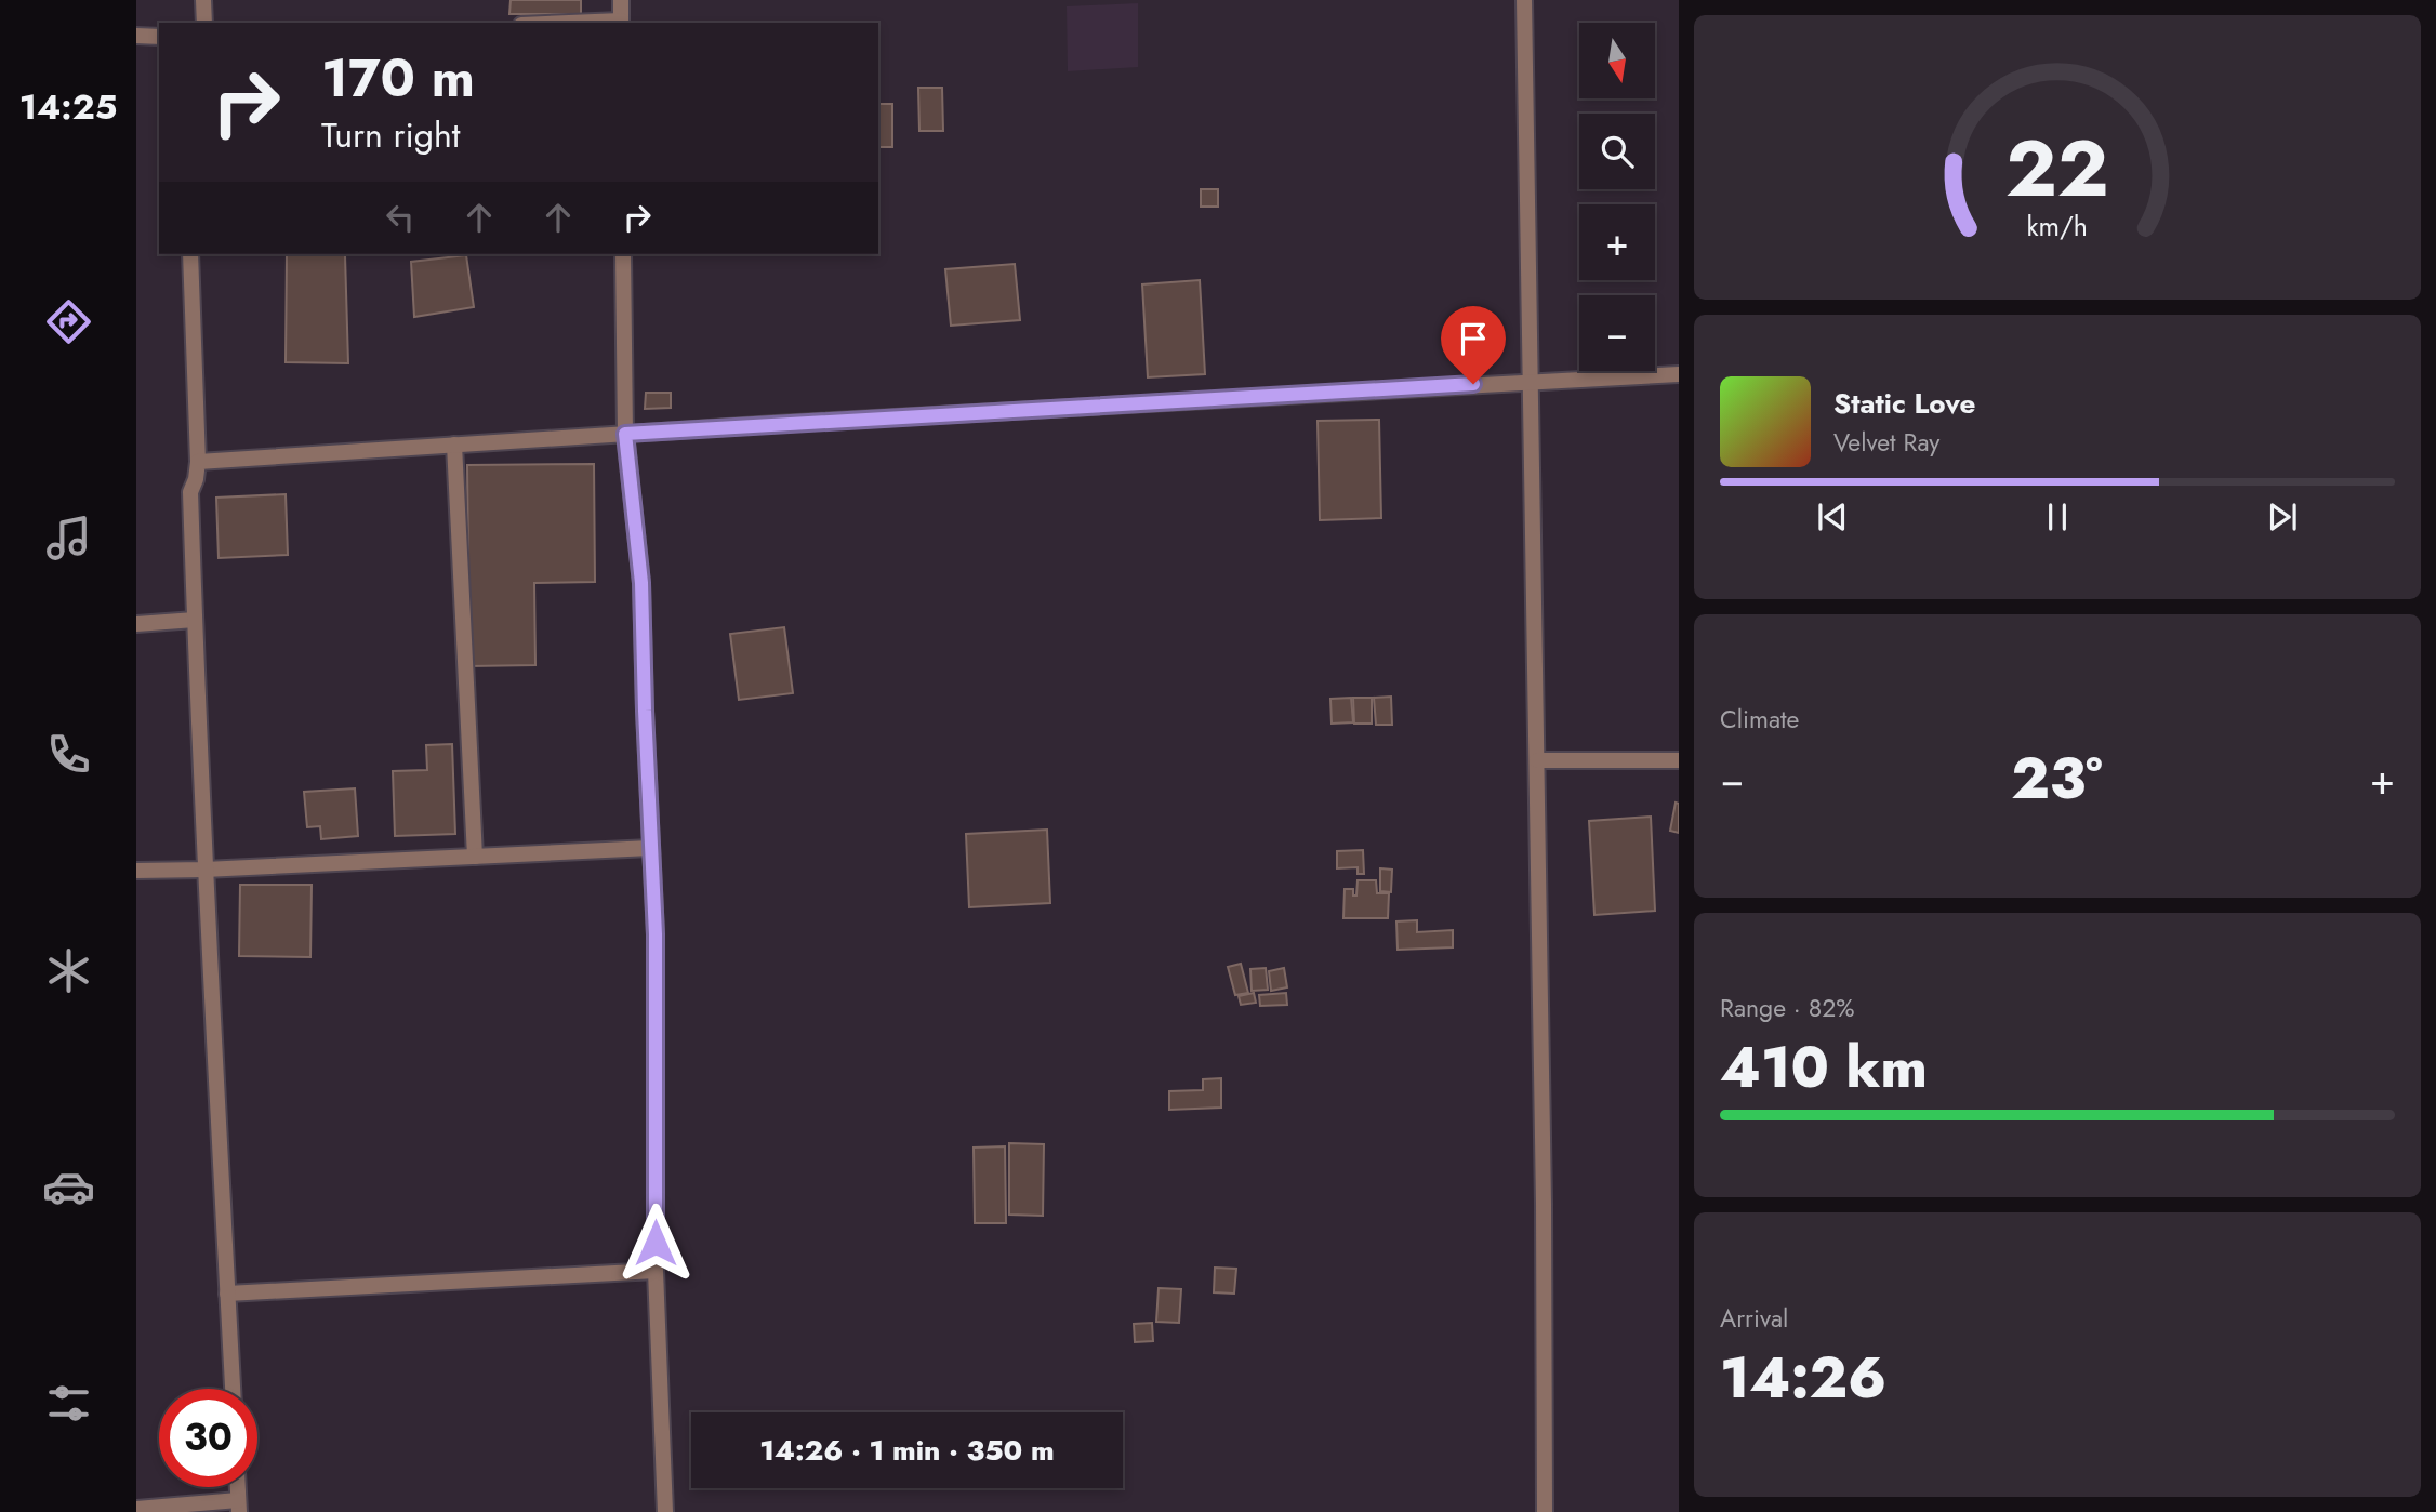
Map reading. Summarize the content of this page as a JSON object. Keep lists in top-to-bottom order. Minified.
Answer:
{"north":"bottom","page":{"tabs":"14:25","map_buttons":["+","−"],"turn":["170 m","Turn right"],"song":["Static Love","Velvet Ray"],"tile":["Climate",["Range · 82%","410 km"],["Arrival","14:26"]],"heat":["−","23°","+"],"limit":"30","trip":"14:26 · 1 min · 350 m","gauge":["22","km/h"]}}
